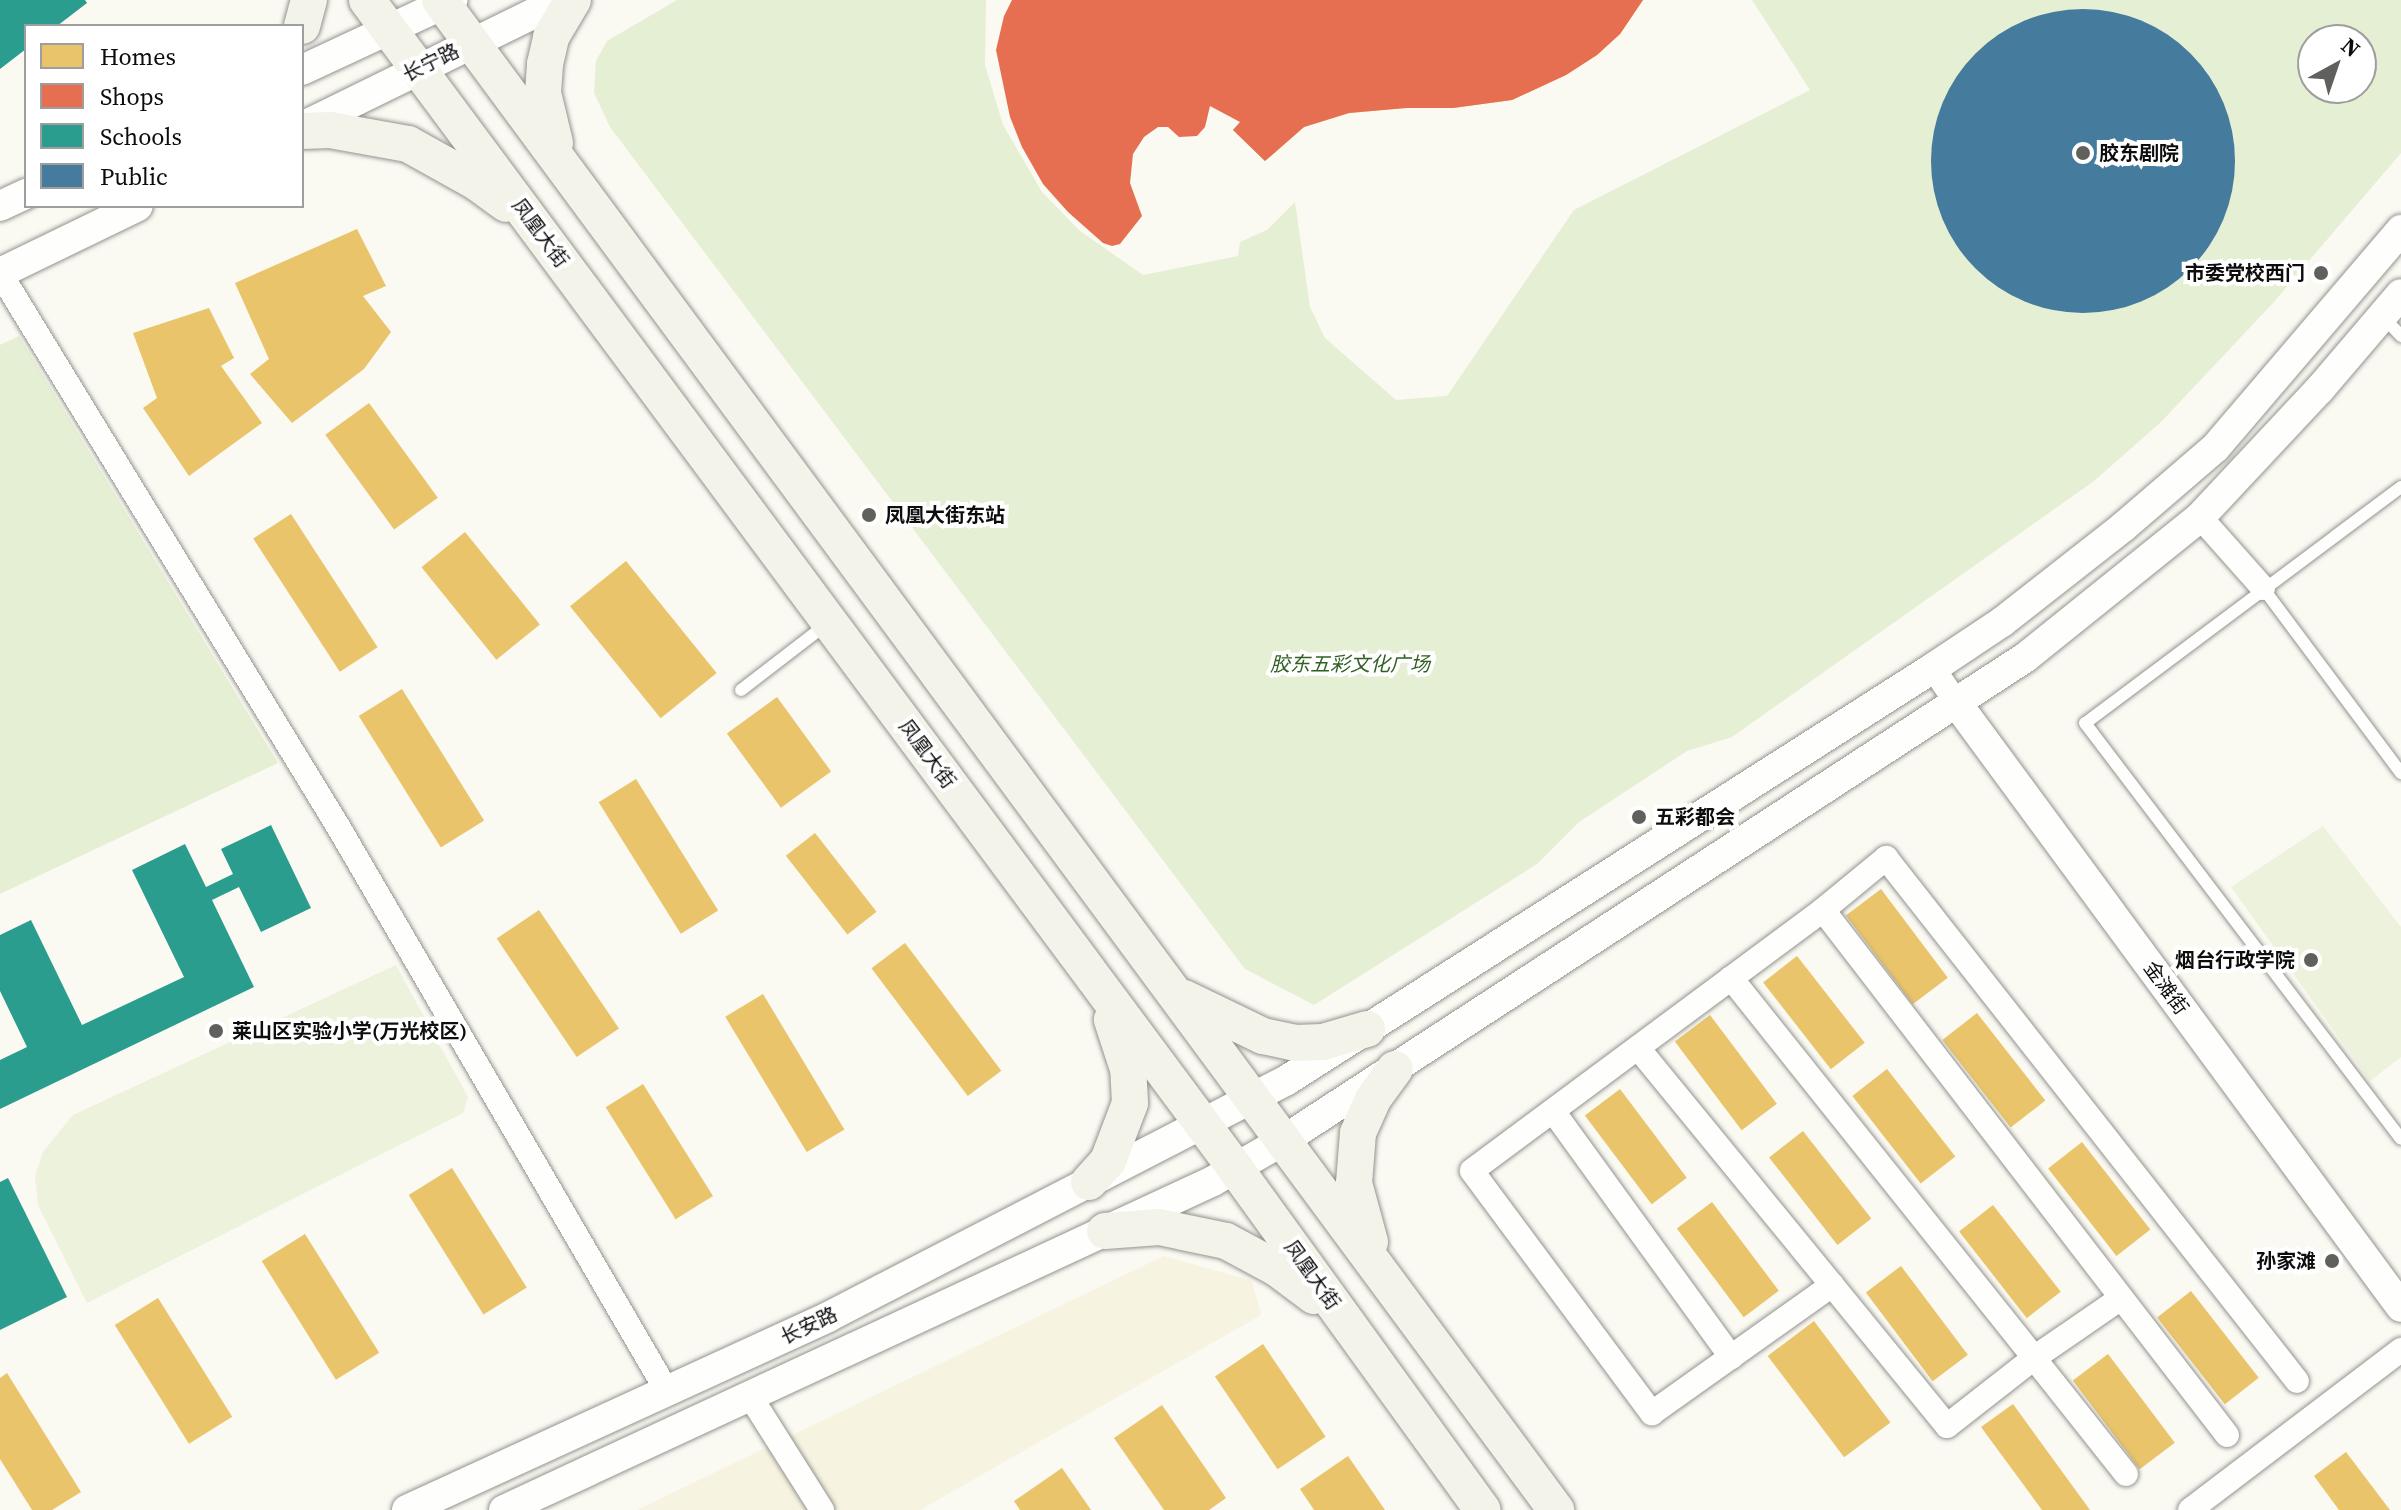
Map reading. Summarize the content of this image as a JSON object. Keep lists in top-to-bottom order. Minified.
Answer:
{"streets":{"main road":["凤凰大街"],"street":["长宁路","金滩街","长安路"]},"crossings":[["长宁路","凤凰大街"],["凤凰大街","长安路"],["金滩街","长安路"]],"parks":["胶东五彩文化广场"],"places":["胶东剧院","市委党校西门","凤凰大街东站","五彩都会","烟台行政学院","莱山区实验小学(万光校区)","孙家滩"],"legend":["Homes","Shops","Schools","Public"],"north":"top right"}
